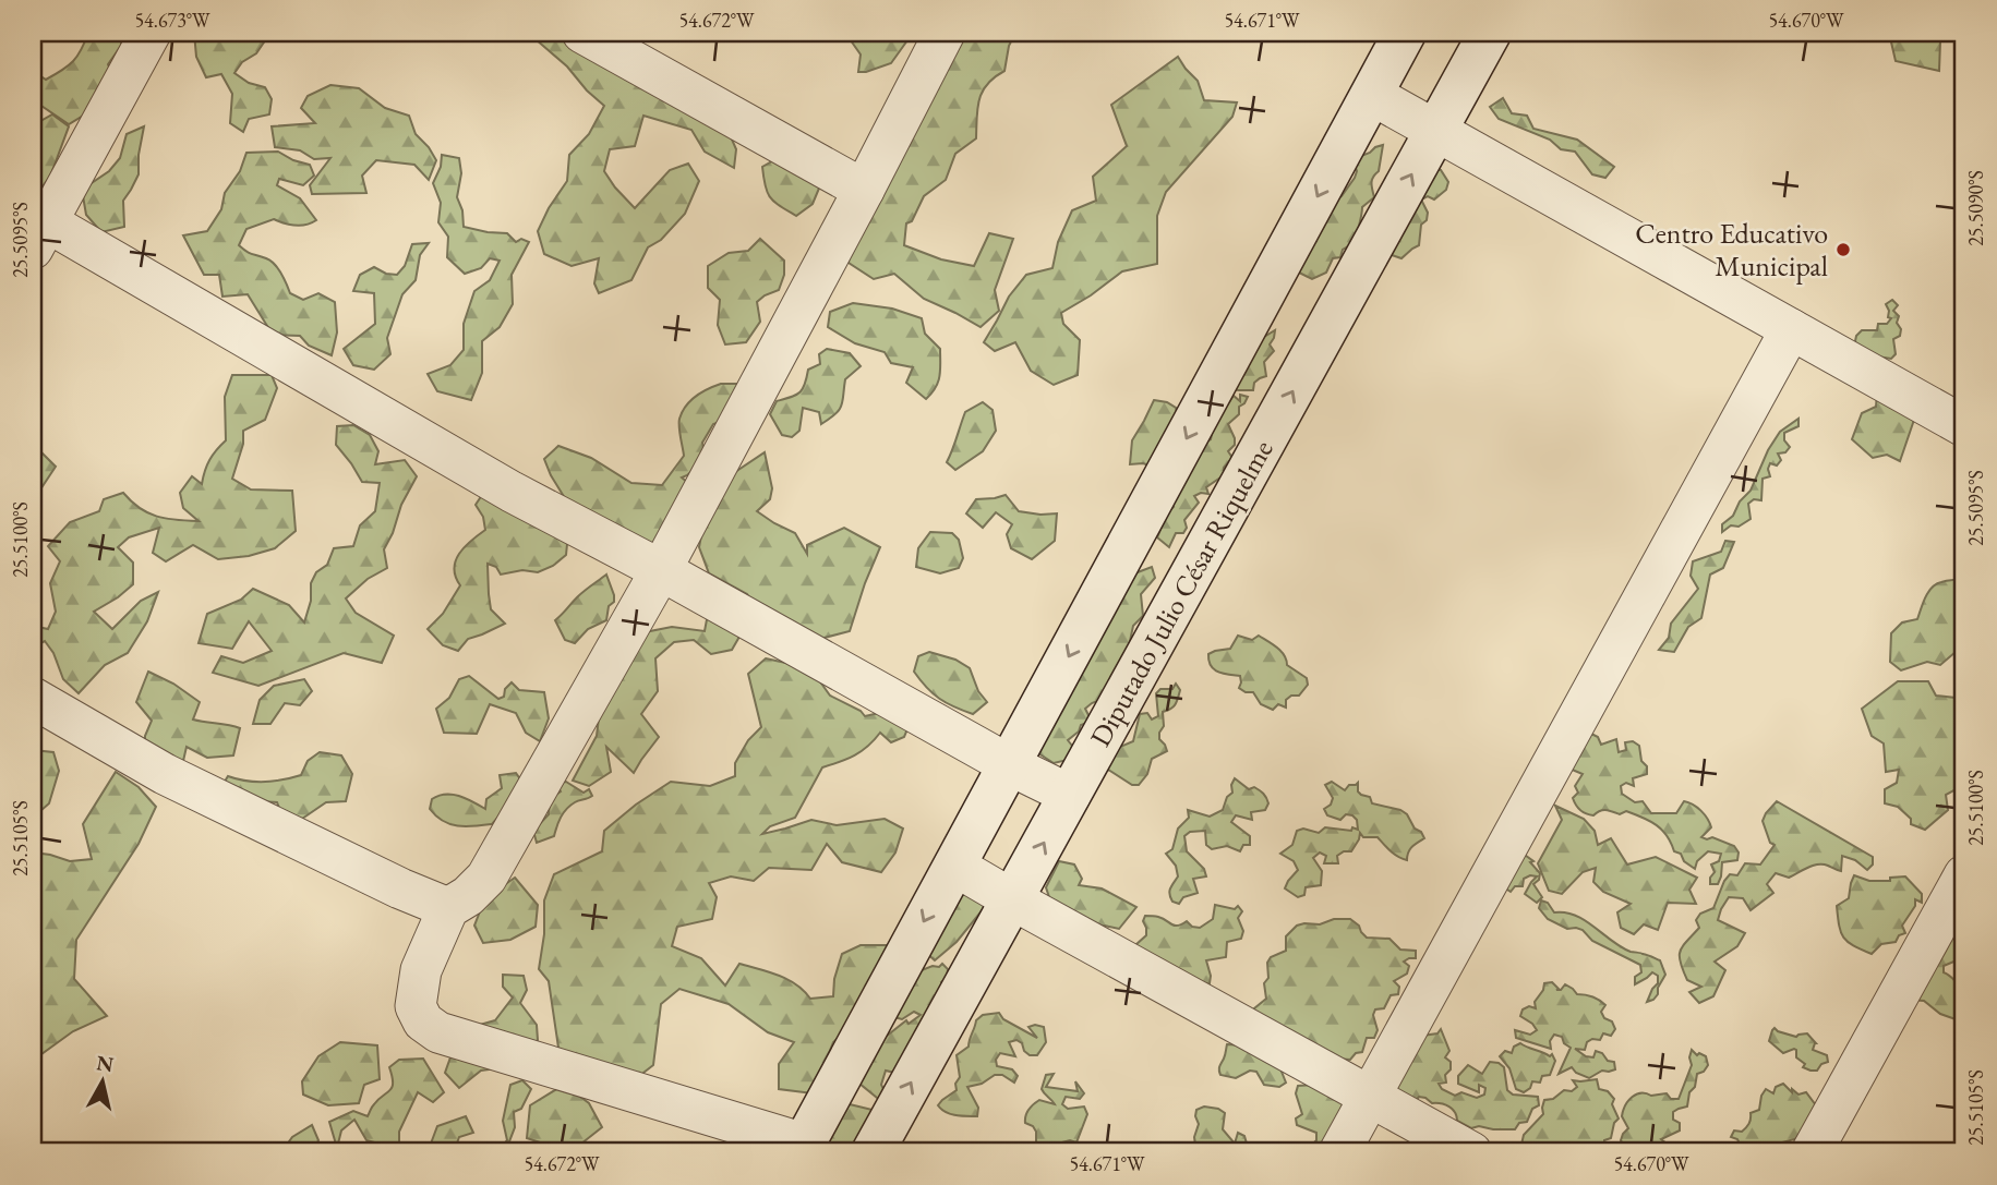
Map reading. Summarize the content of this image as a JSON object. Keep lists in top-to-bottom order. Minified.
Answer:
{"streets":{"street":["Diputado Julio César Riquelme"]},"places":["Centro Educativo Municipal"],"north":"top","coordinates":["54.673°W","54.672°W","54.671°W","54.670°W","25.5090°S","25.5095°S","25.5100°S","25.5105°S"]}
